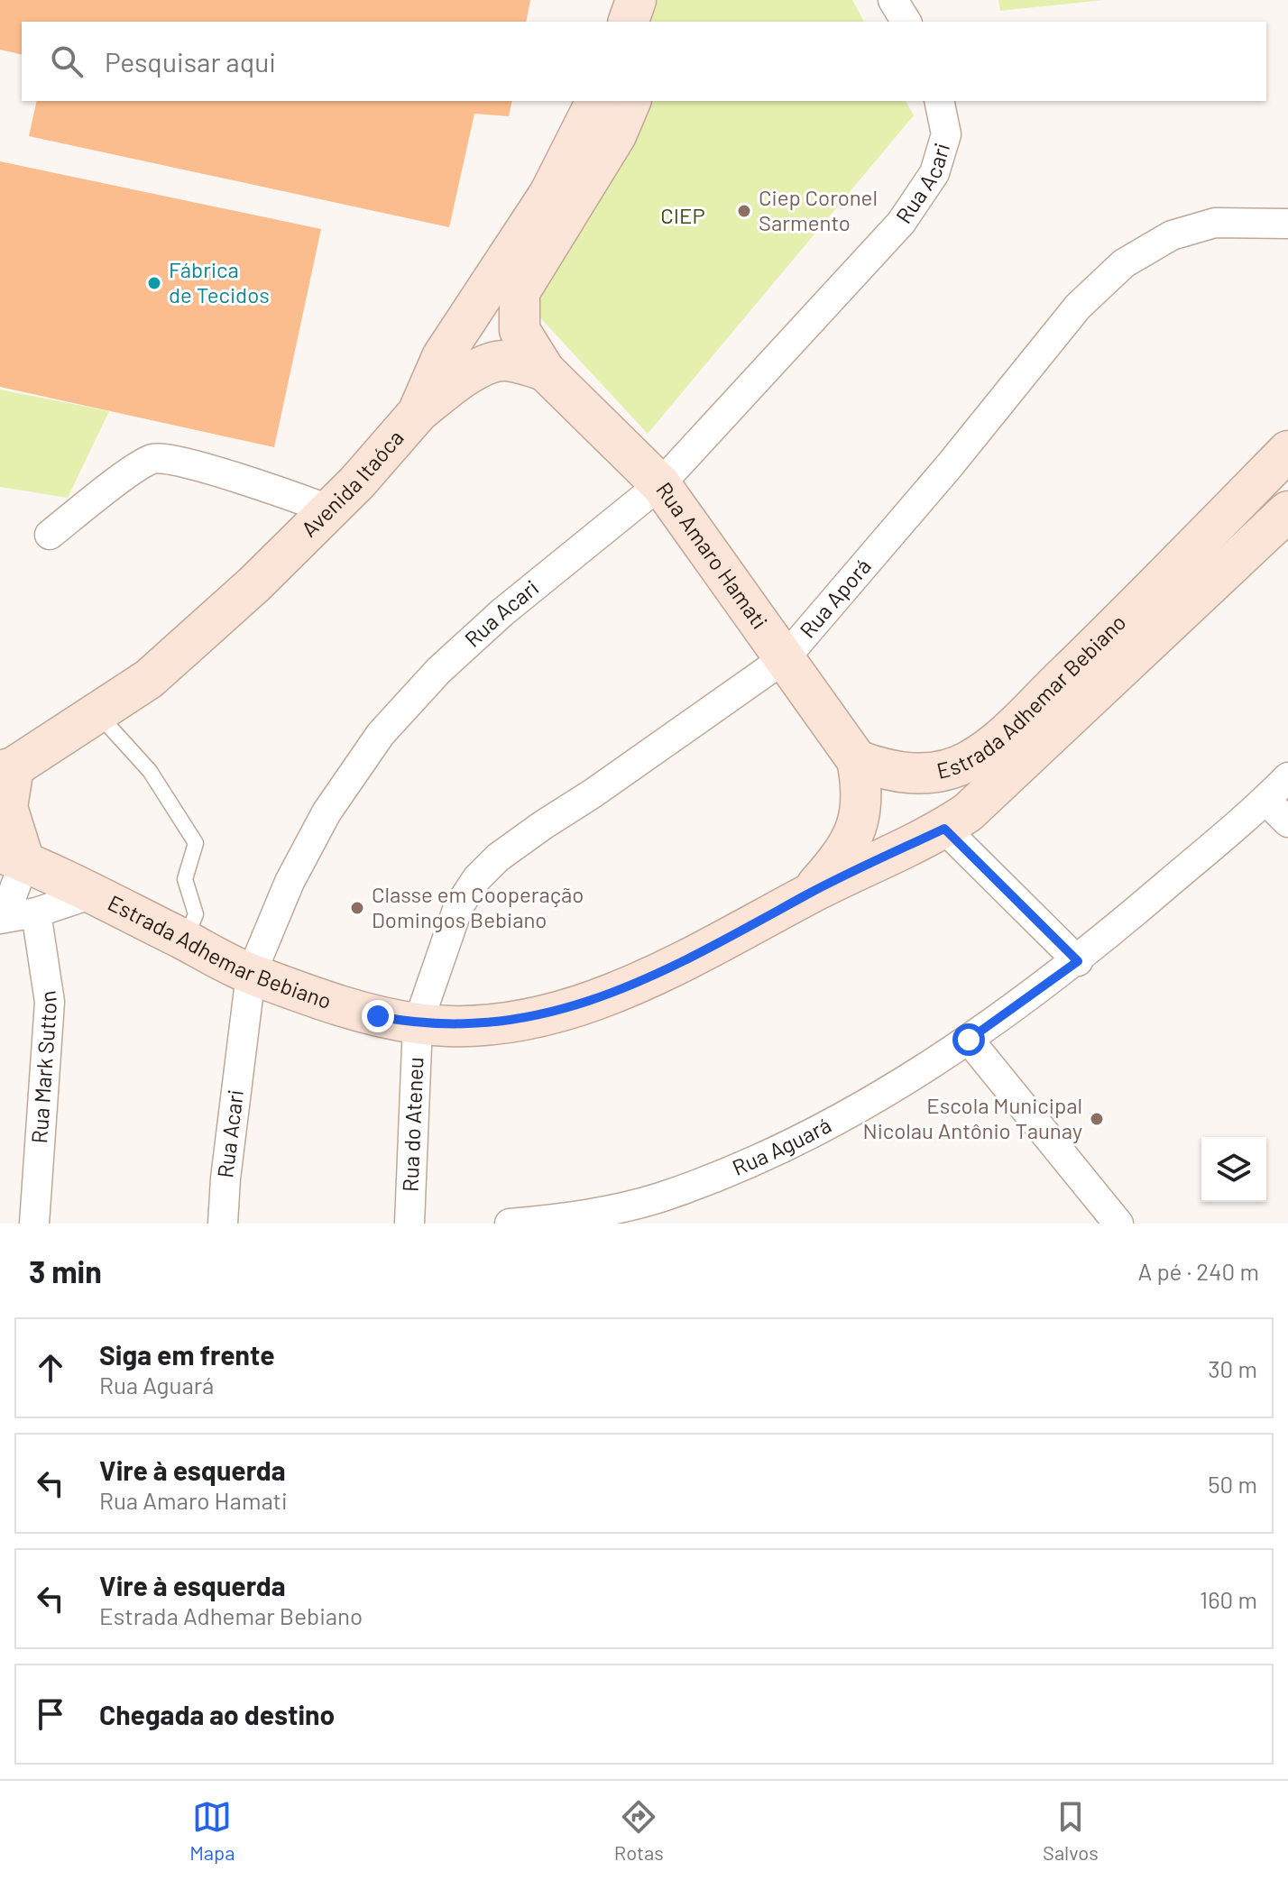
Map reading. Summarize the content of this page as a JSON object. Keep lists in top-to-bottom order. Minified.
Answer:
{"streets":{"main road":["Avenida Itaóca","Rua Amaro Hamati","Estrada Adhemar Bebiano"],"street":["Rua Acari","Rua Aporá","Rua Mark Sutton","Rua do Ateneu","Rua Aguará"]},"crossings":[["Rua Acari","Rua Amaro Hamati"],["Rua Acari","Estrada Adhemar Bebiano"],["Rua Amaro Hamati","Rua Aporá"],["Rua Amaro Hamati","Estrada Adhemar Bebiano"],["Rua Aporá","Estrada Adhemar Bebiano"],["Rua Aporá","Rua do Ateneu"],["Estrada Adhemar Bebiano","Rua do Ateneu"]],"parks":["CIEP"],"places":["Ciep Coronel Sarmento","Fábrica de Tecidos","Classe em Cooperação Domingos Bebiano","Escola Municipal Nicolau Antônio Taunay"],"page":{"search":"Pesquisar aqui","heading":["3 min","A pé · 240 m"],"list":[["Siga em frente","Rua Aguará","30 m"],["Vire à esquerda","Rua Amaro Hamati","50 m"],["Vire à esquerda","Estrada Adhemar Bebiano","160 m"],"Chegada ao destino"],"nav":["Mapa","Rotas","Salvos"]}}
